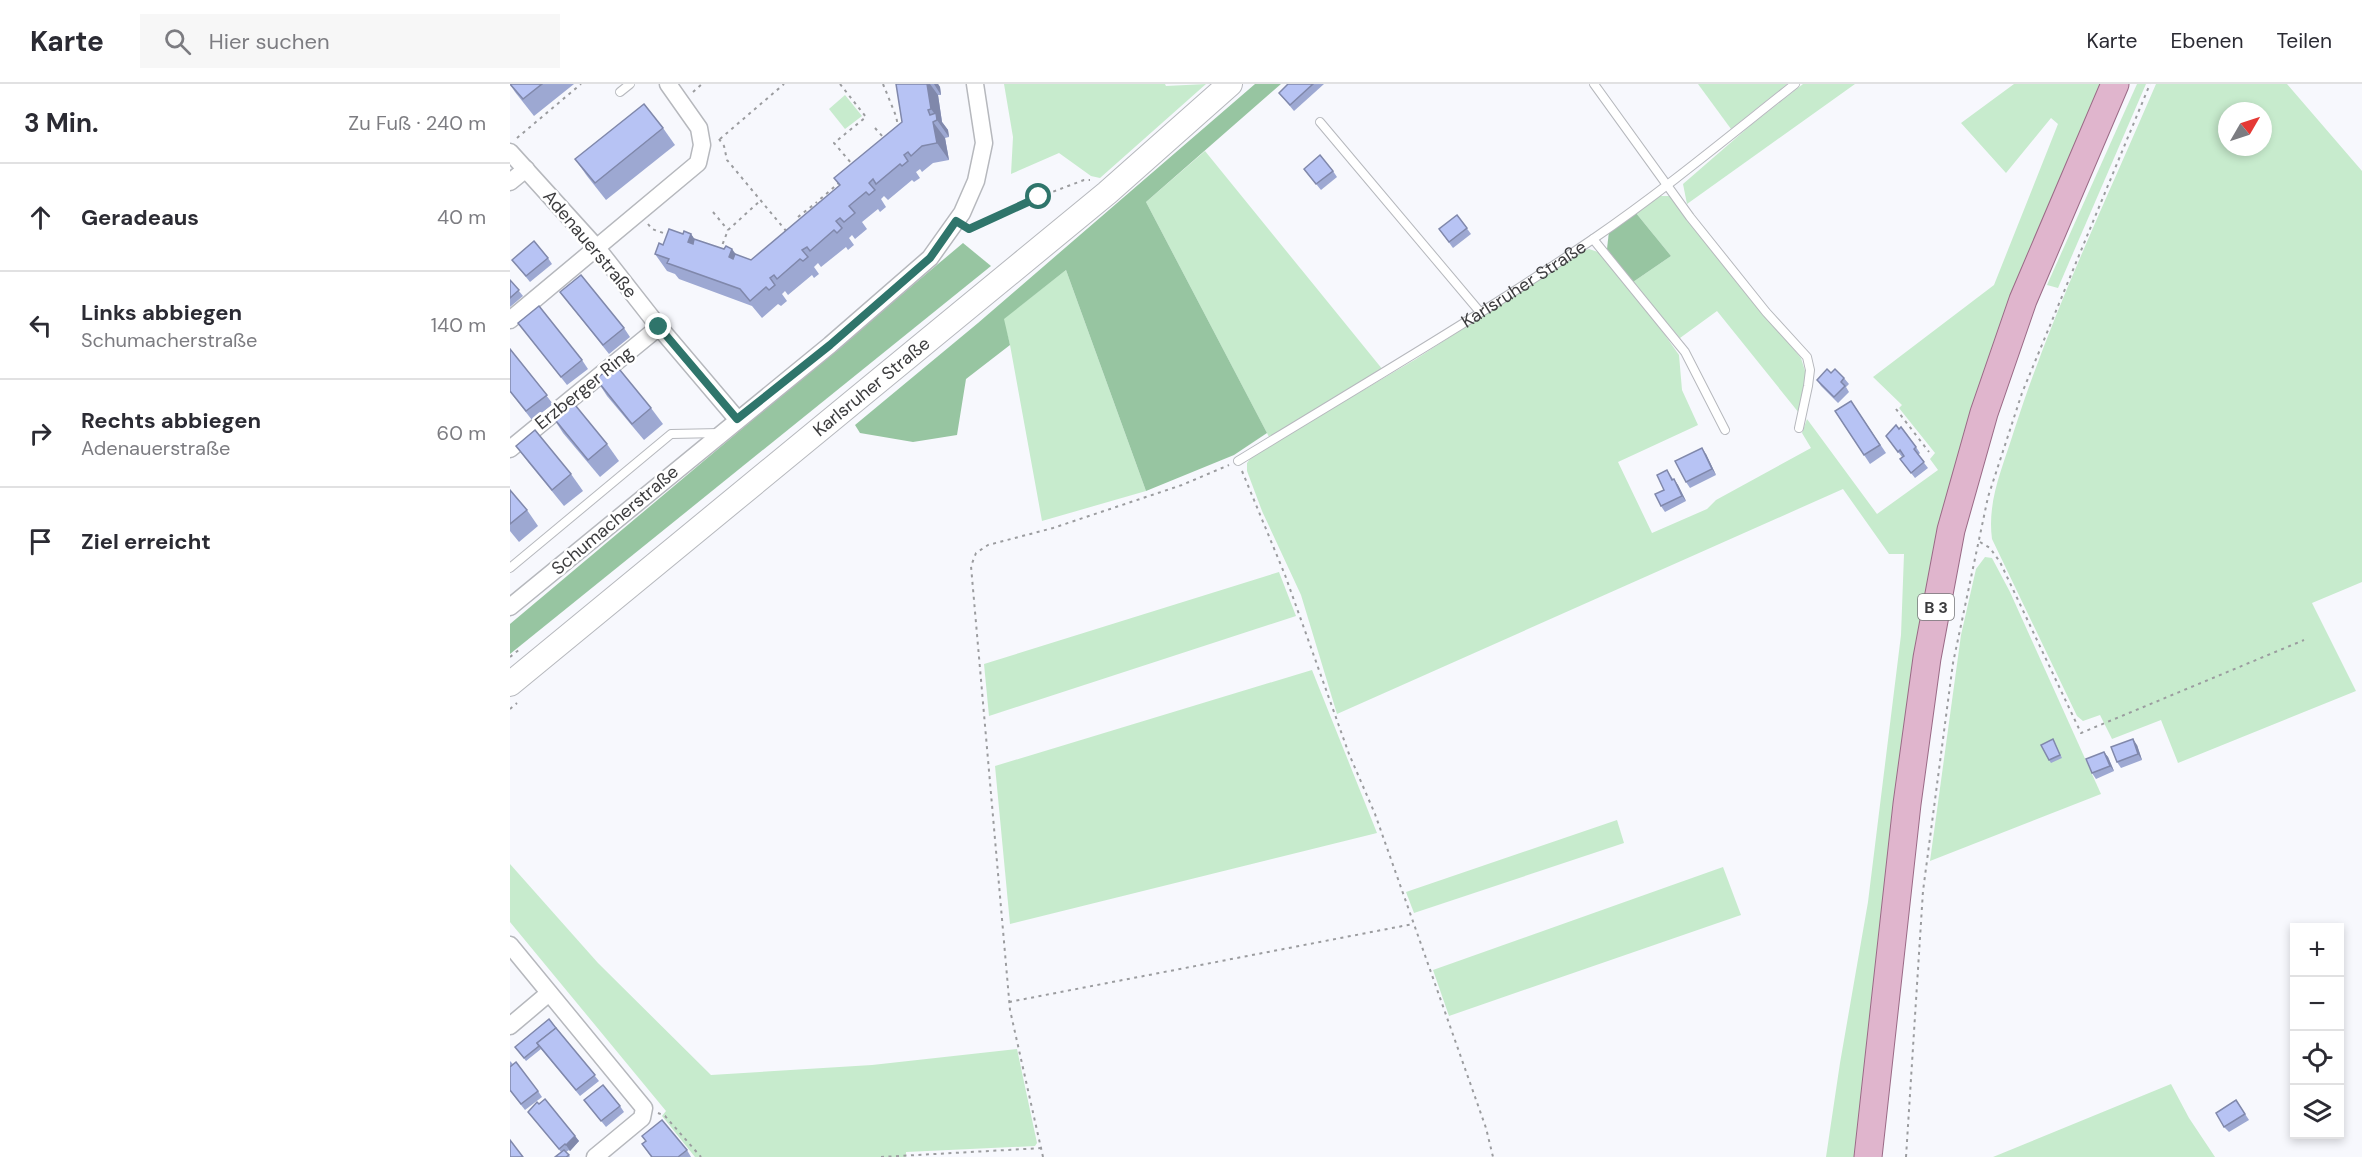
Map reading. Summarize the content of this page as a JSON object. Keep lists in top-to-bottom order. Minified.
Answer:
{"streets":{"main road":["Karlsruher Straße","B 3"],"street":["Adenauerstraße","Erzberger Ring","Schumacherstraße"]},"crossings":[["Adenauerstraße","Erzberger Ring"],["Adenauerstraße","Schumacherstraße"]],"north":"top right","page":{"header":"Karte","search":"Hier suchen","nav":["Karte","Ebenen","Teilen"],"heading":["3 Min.","Zu Fuß · 240 m"],"list":[["Geradeaus","40 m"],["Links abbiegen","Schumacherstraße","140 m"],["Rechts abbiegen","Adenauerstraße","60 m"],"Ziel erreicht"],"map_buttons":["+","−"]}}
